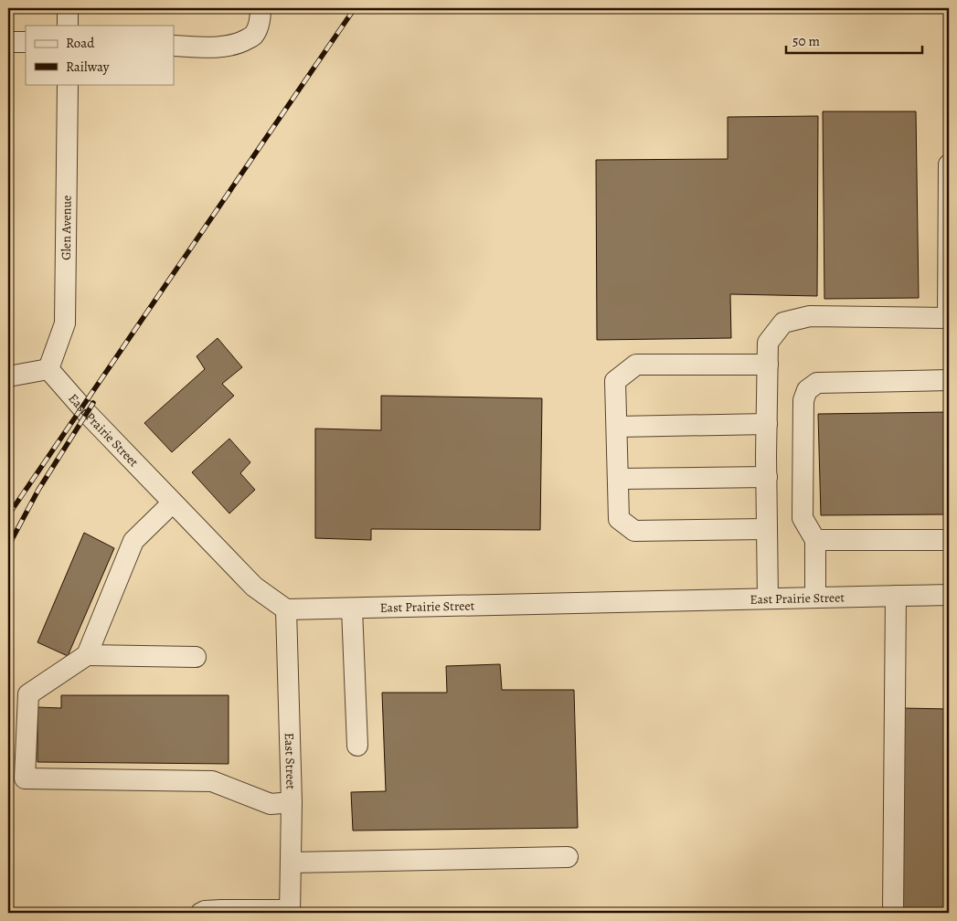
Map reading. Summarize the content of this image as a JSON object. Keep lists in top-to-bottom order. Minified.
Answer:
{"streets":{"street":["Glen Avenue","East Prairie Street","East Street"]},"crossings":[["Glen Avenue","East Prairie Street"],["East Prairie Street","East Street"]],"legend":["Road","Railway"],"scale_bar":"50 m"}
